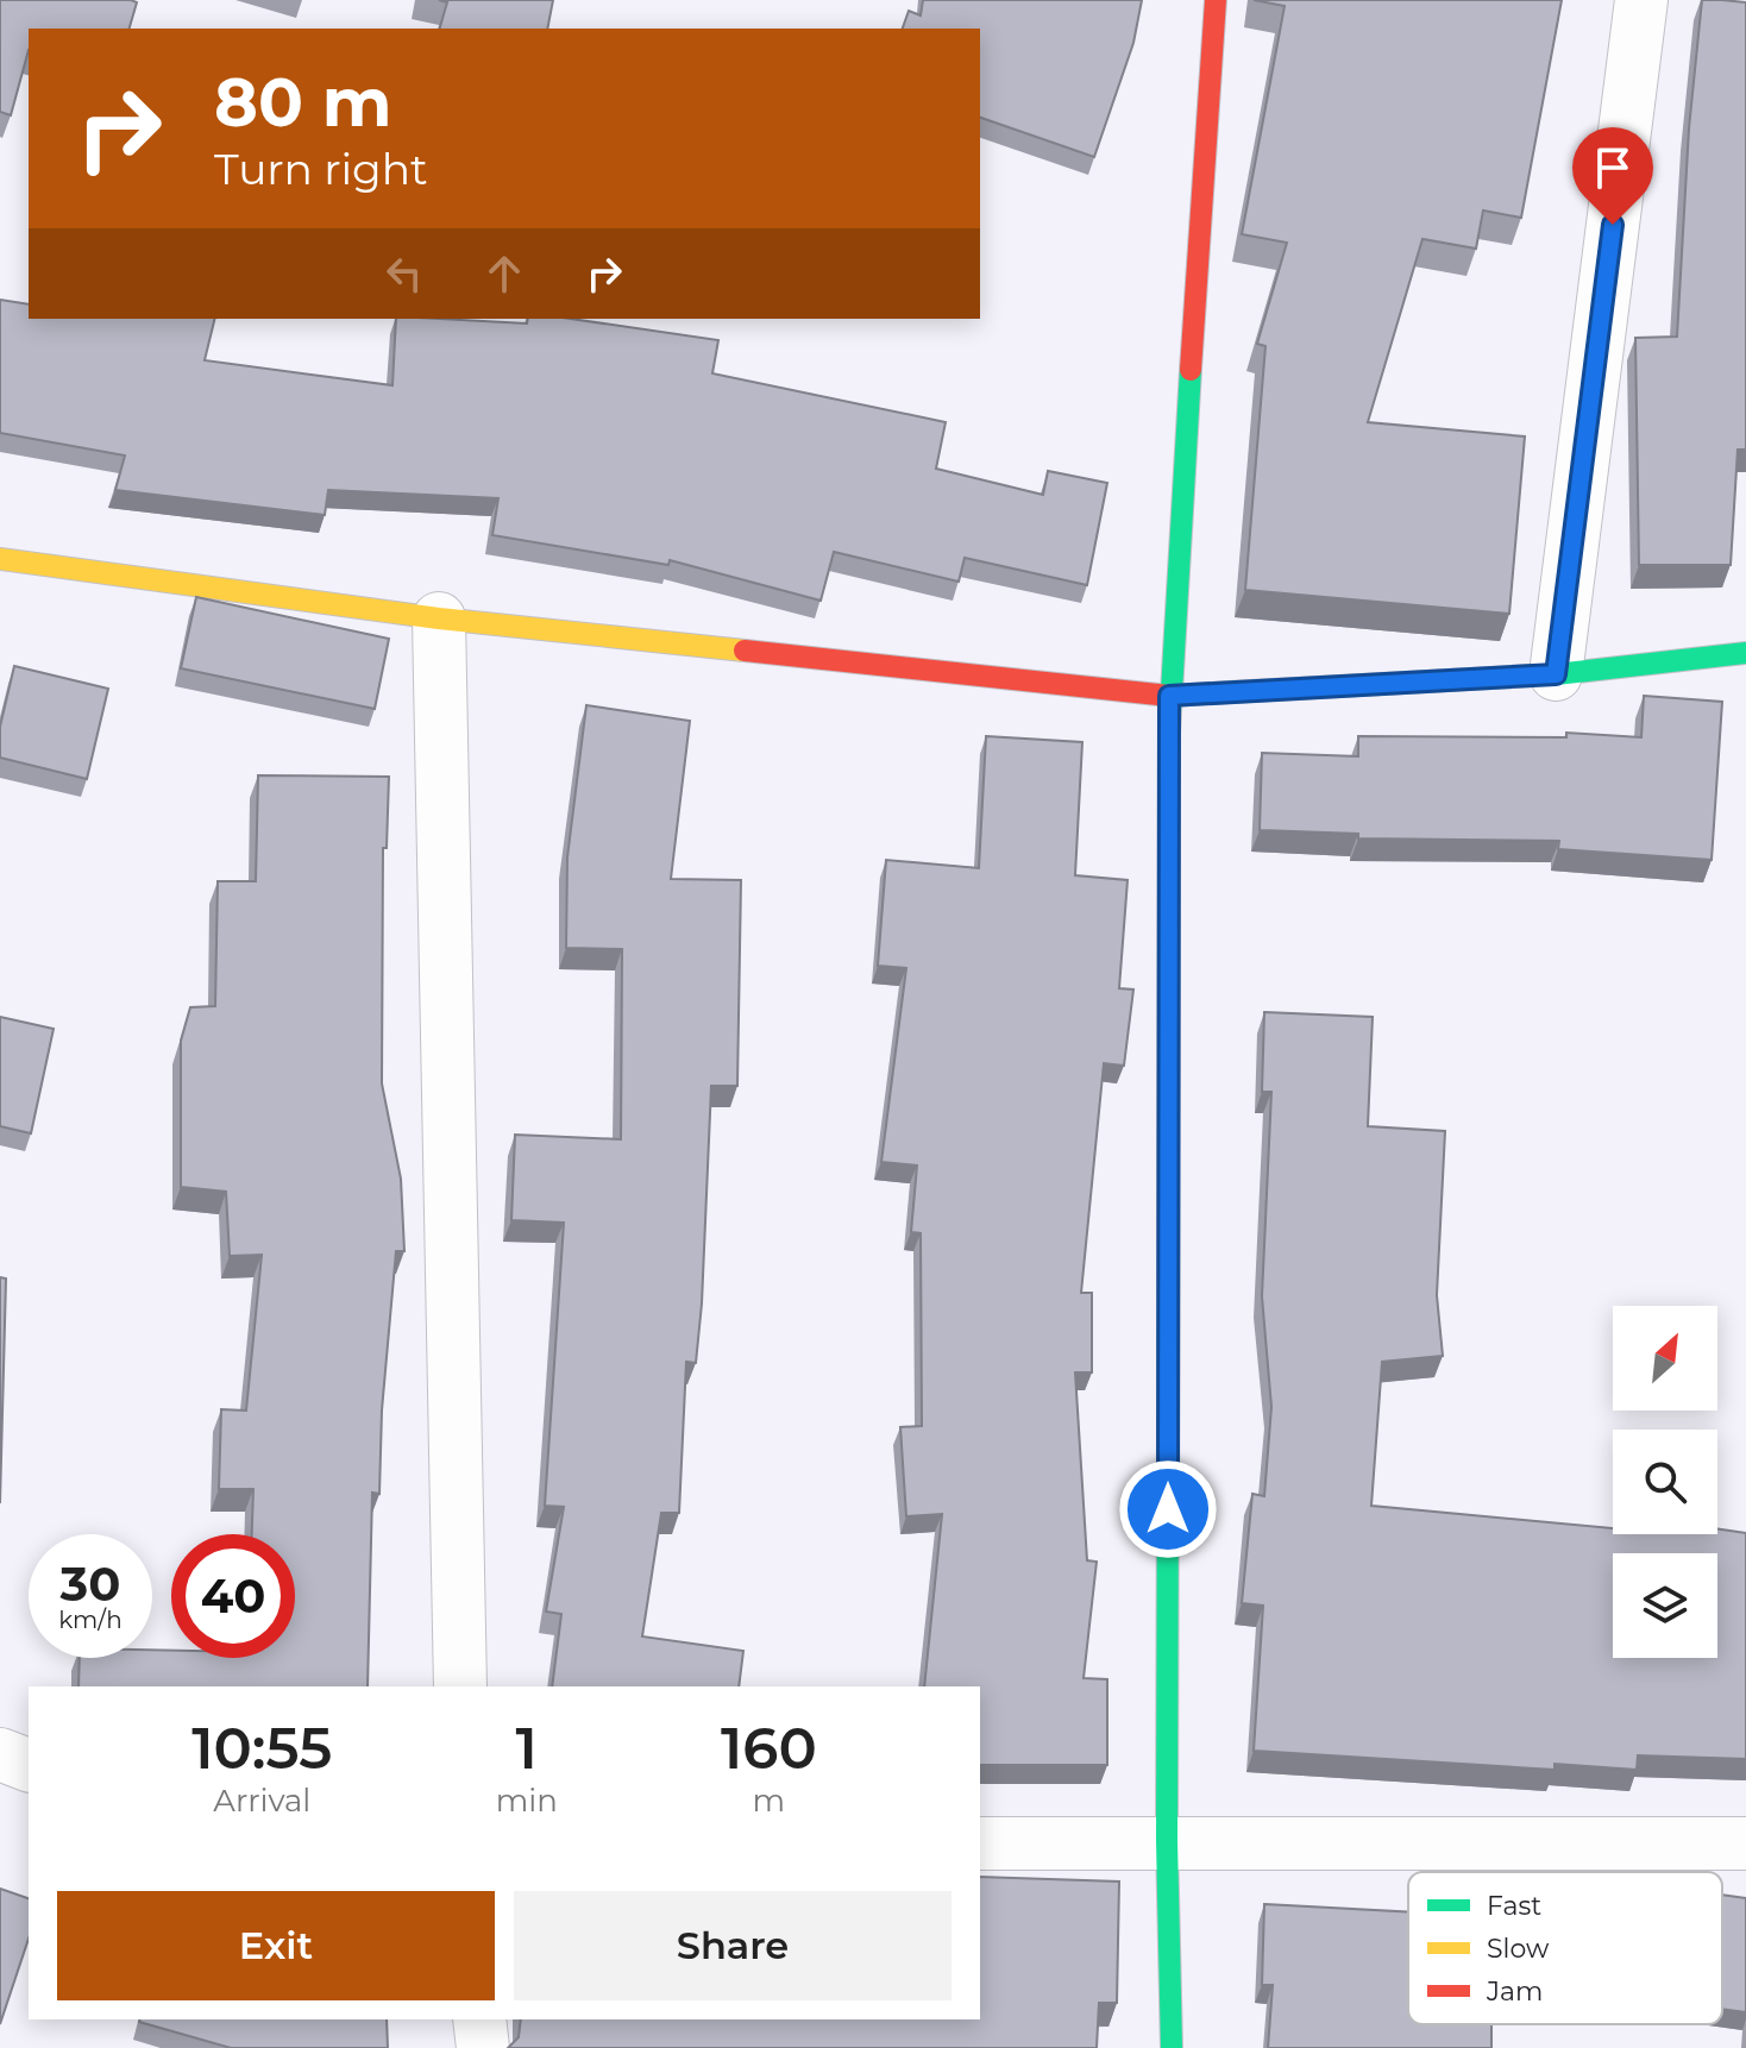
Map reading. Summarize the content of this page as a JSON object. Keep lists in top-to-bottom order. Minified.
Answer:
{"legend":["Fast","Slow","Jam"],"north":"top right","page":{"turn":["80 m","Turn right"],"speed":"30 km/h","limit":"40","eta":["10:55","Arrival","1","min","160","m"],"buttons":["Exit","Share"]}}
